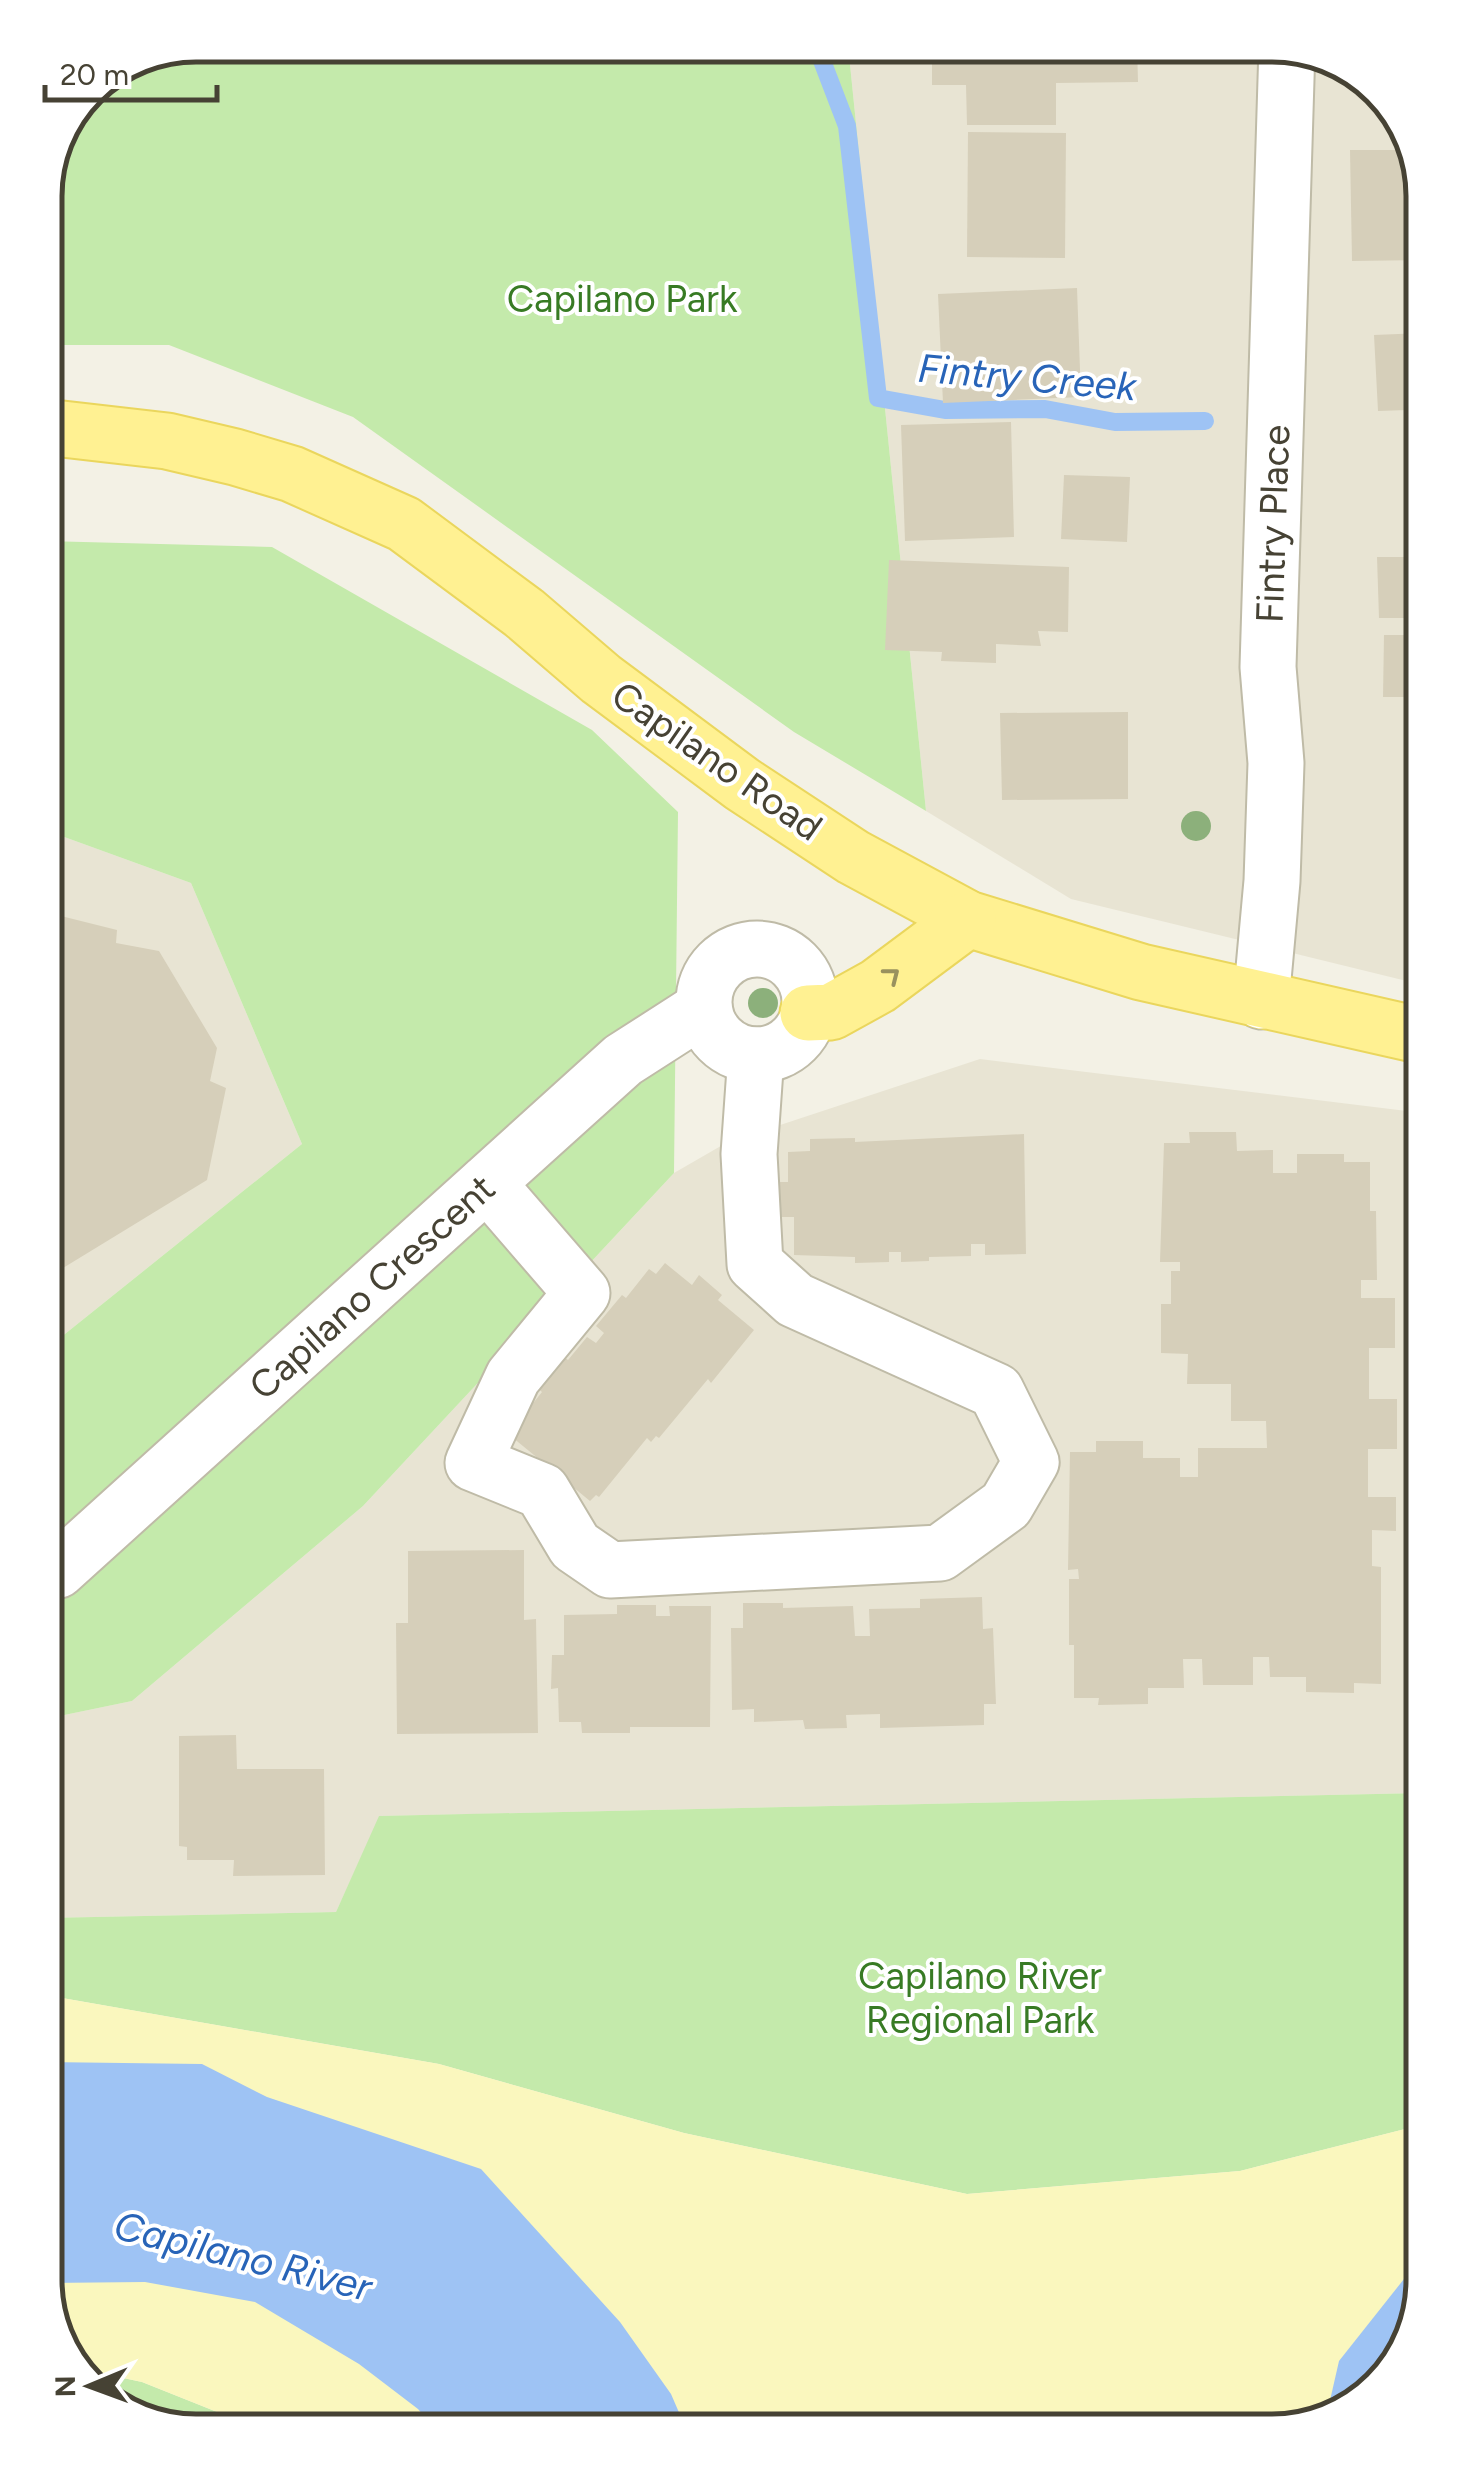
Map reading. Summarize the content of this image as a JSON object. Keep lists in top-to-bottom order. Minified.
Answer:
{"streets":{"main road":["Capilano Road"],"street":["Fintry Place","Capilano Crescent"]},"crossings":[["Fintry Place","Capilano Road"]],"water":["Fintry Creek","Capilano River"],"parks":["Capilano Park","Capilano River Regional Park"],"scale_bar":"20 m","north":"left"}
